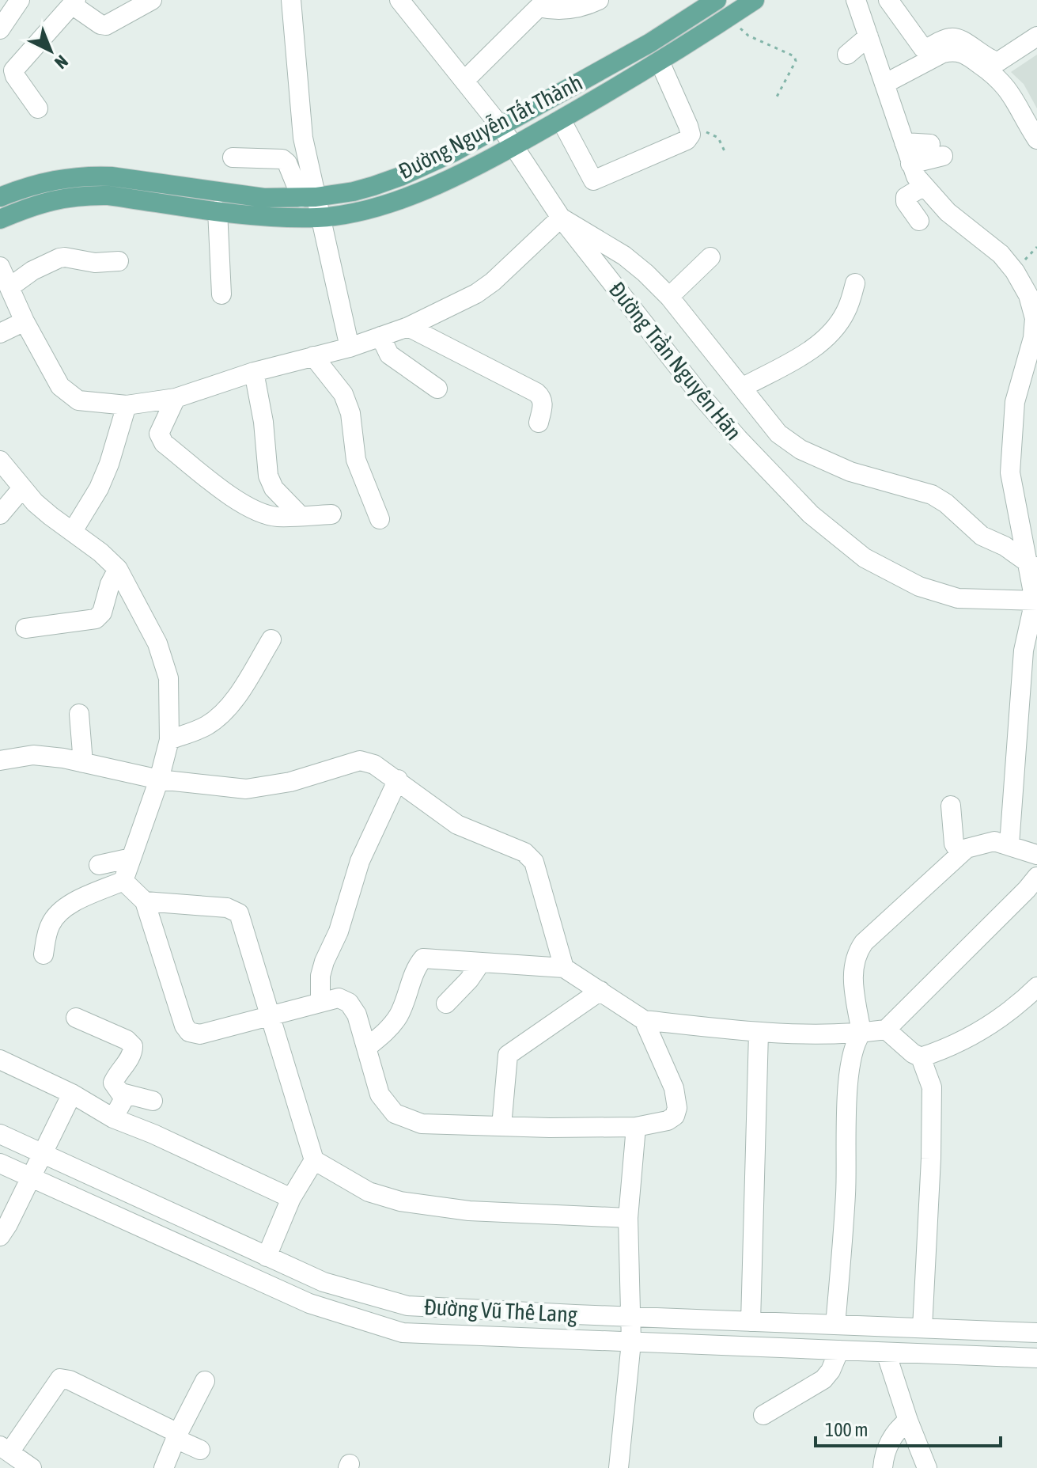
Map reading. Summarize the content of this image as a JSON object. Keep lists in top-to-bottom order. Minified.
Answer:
{"streets":{"main road":["Đường Nguyễn Tất Thành"],"street":["Đường Trần Nguyên Hãn","Đường Vũ Thê Lang"]},"crossings":[["Đường Nguyễn Tất Thành","Đường Trần Nguyên Hãn"]],"scale_bar":"100 m","north":"bottom right"}
